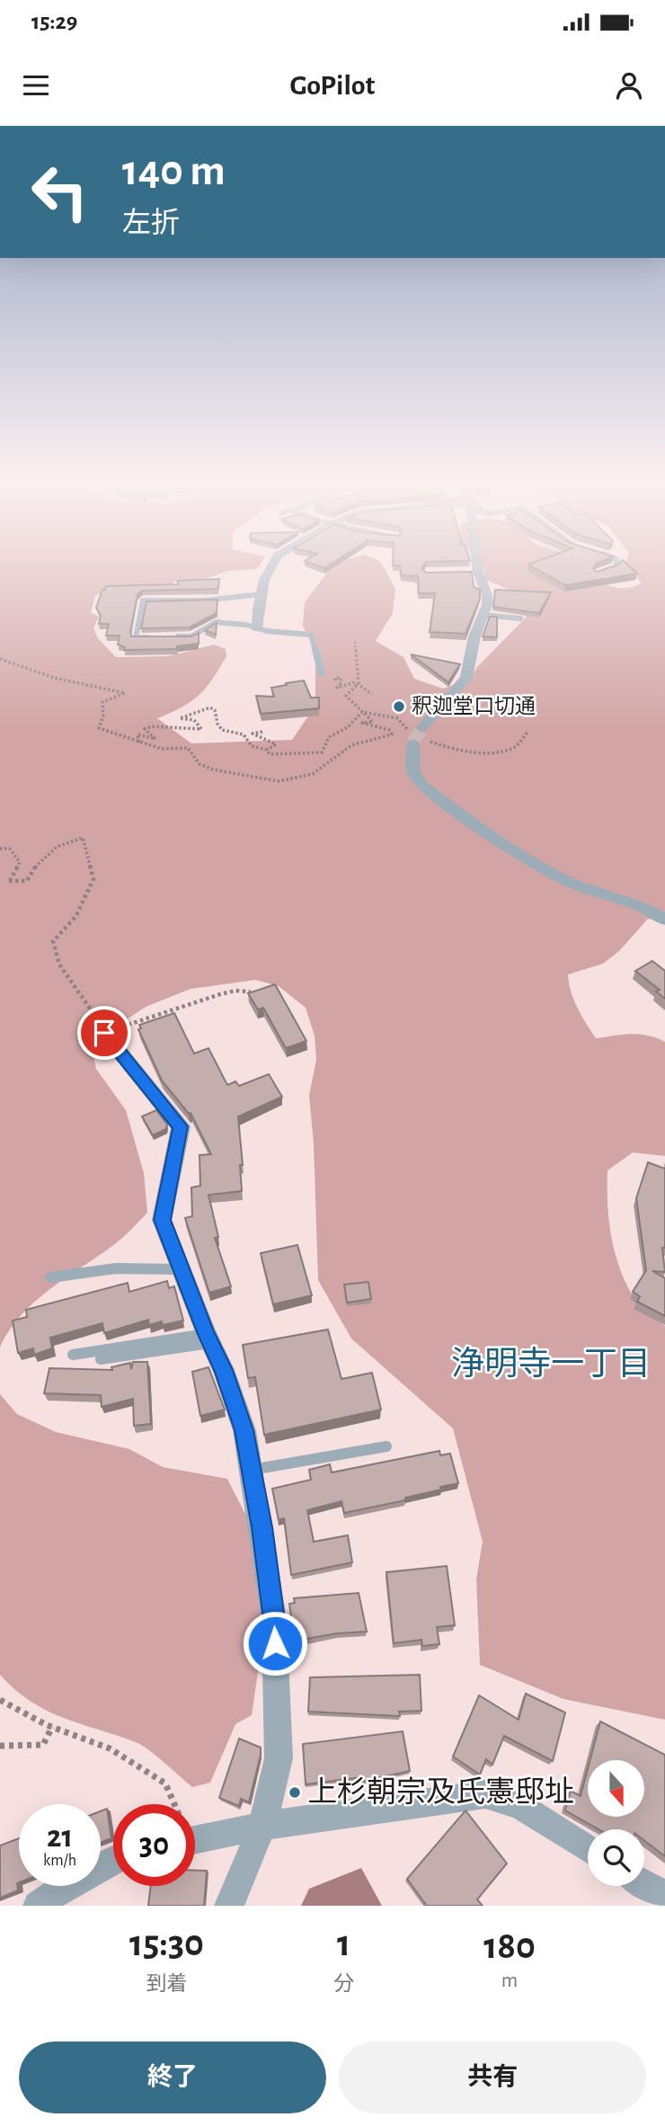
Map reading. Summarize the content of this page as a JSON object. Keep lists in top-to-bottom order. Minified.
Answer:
{"districts":["浄明寺一丁目"],"places":["釈迦堂口切通","上杉朝宗及氏憲邸址"],"north":"bottom","page":{"status":"15:29","header":"GoPilot","turn":["140 m","左折"],"speed":"21 km/h","limit":"30","eta":["15:30","到着","1","分","180","m"],"buttons":["終了","共有"]}}
